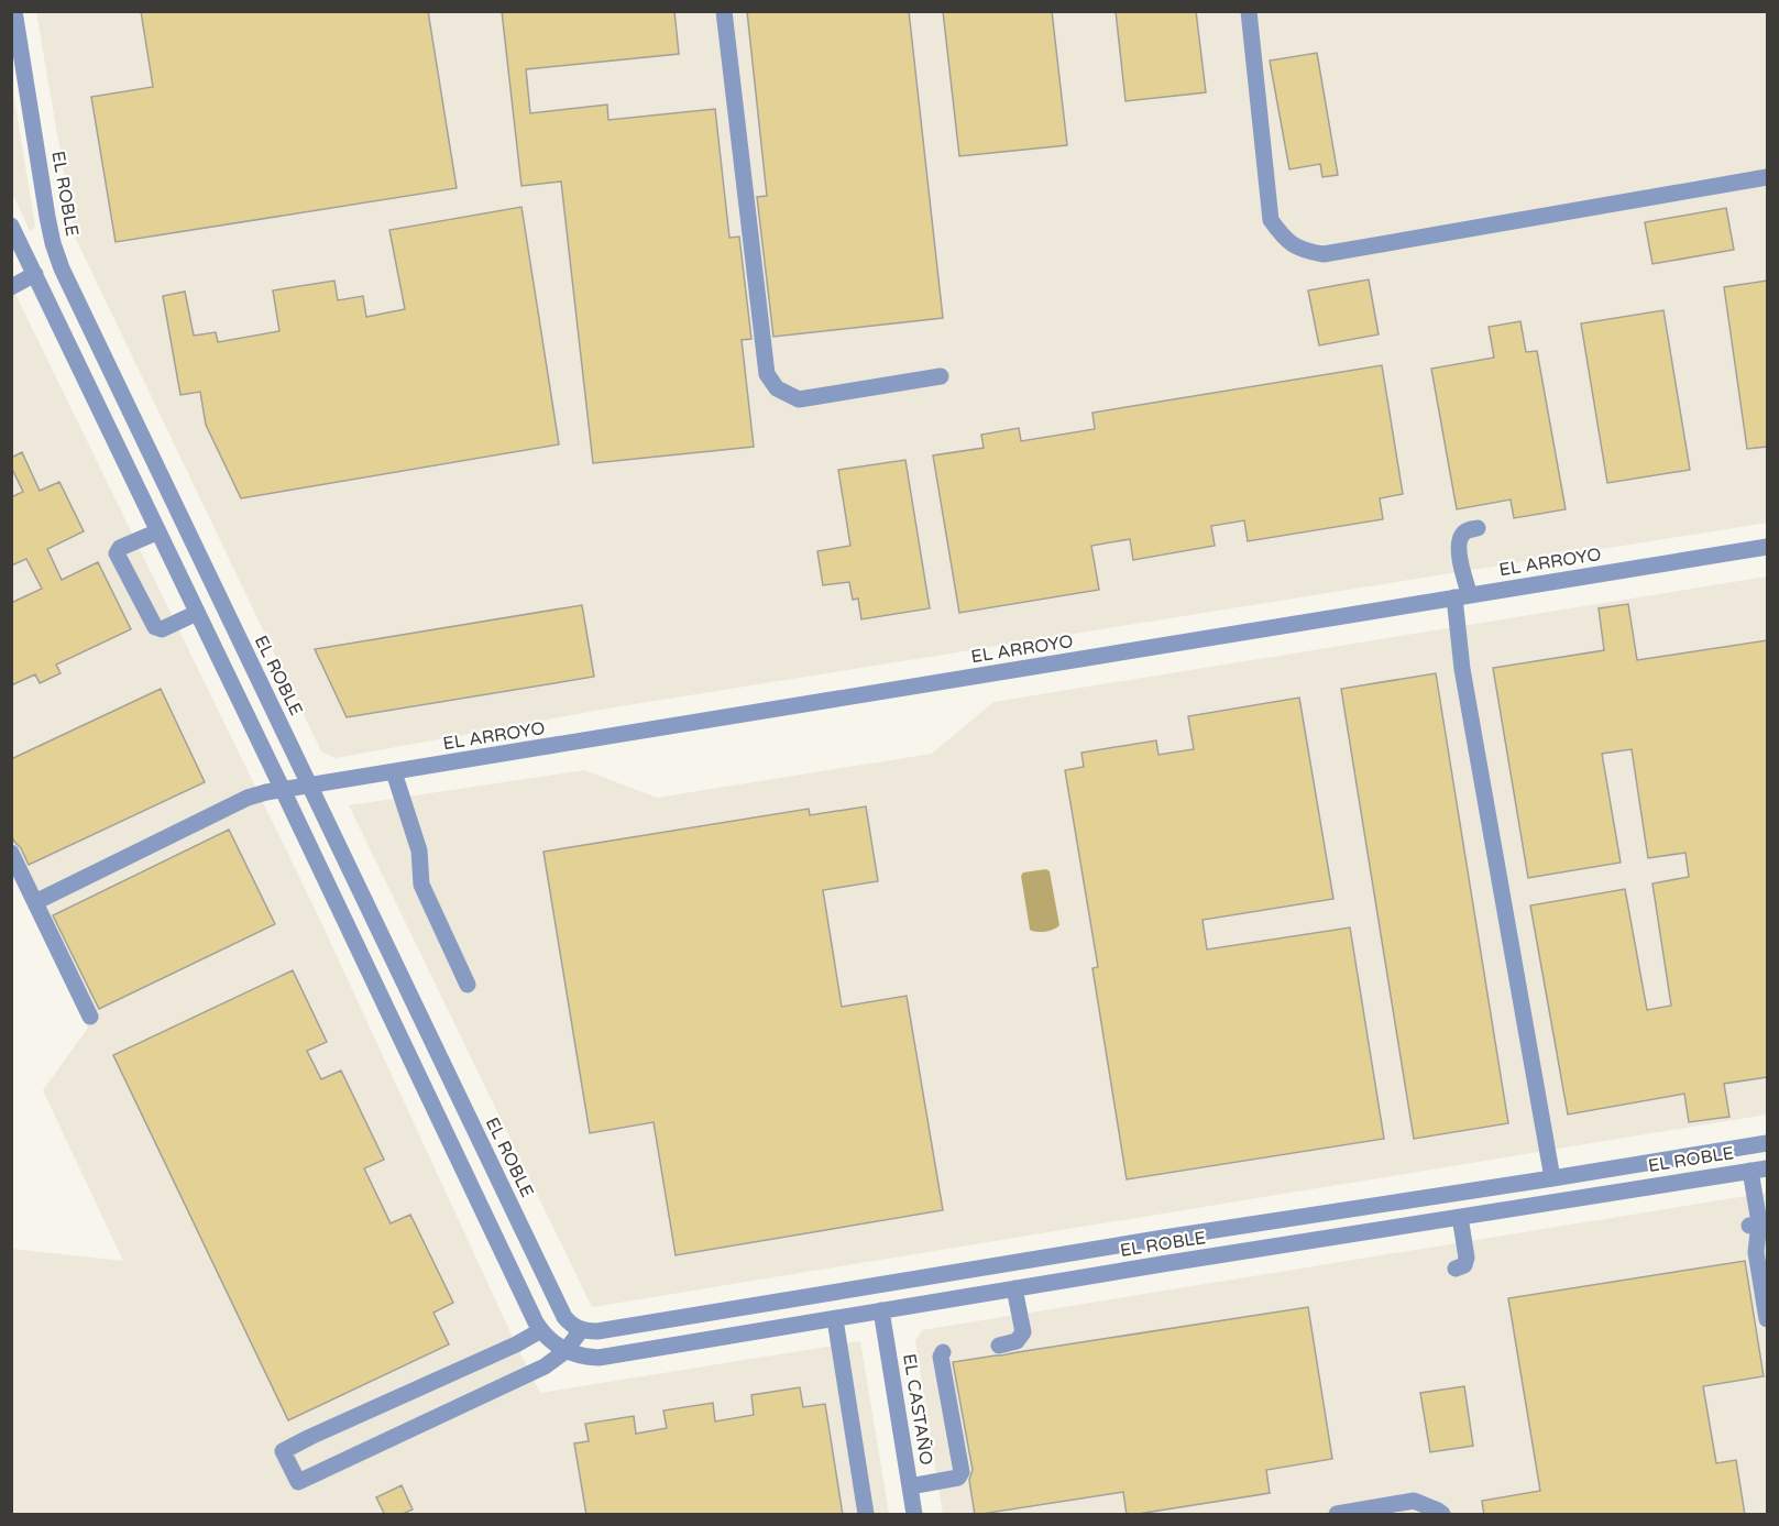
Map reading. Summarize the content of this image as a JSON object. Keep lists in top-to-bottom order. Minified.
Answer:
{"streets":{"street":["EL ROBLE","EL ARROYO","EL CASTAÑO"]},"crossings":[["EL ROBLE","EL ARROYO"],["EL ROBLE","EL CASTAÑO"]]}
